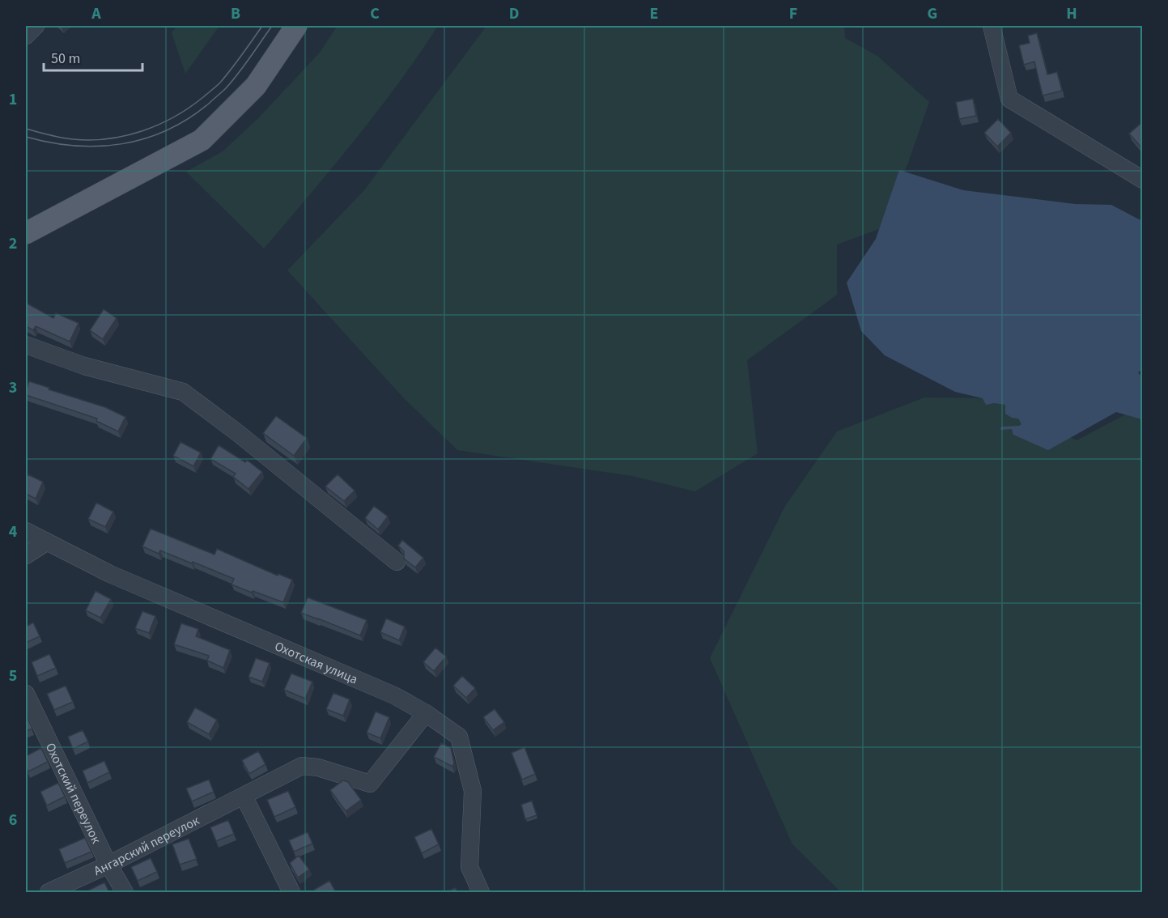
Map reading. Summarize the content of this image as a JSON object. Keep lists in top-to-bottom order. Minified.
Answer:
{"streets":{"street":["Охотская улица","Охотский переулок","Ангарский переулок"]},"crossings":[["Охотская улица","Ангарский переулок"],["Охотский переулок","Ангарский переулок"]],"scale_bar":"50 m","grid":{"columns":["A","B","C","D","E","F","G","H"],"rows":["1","2","3","4","5","6"]}}
